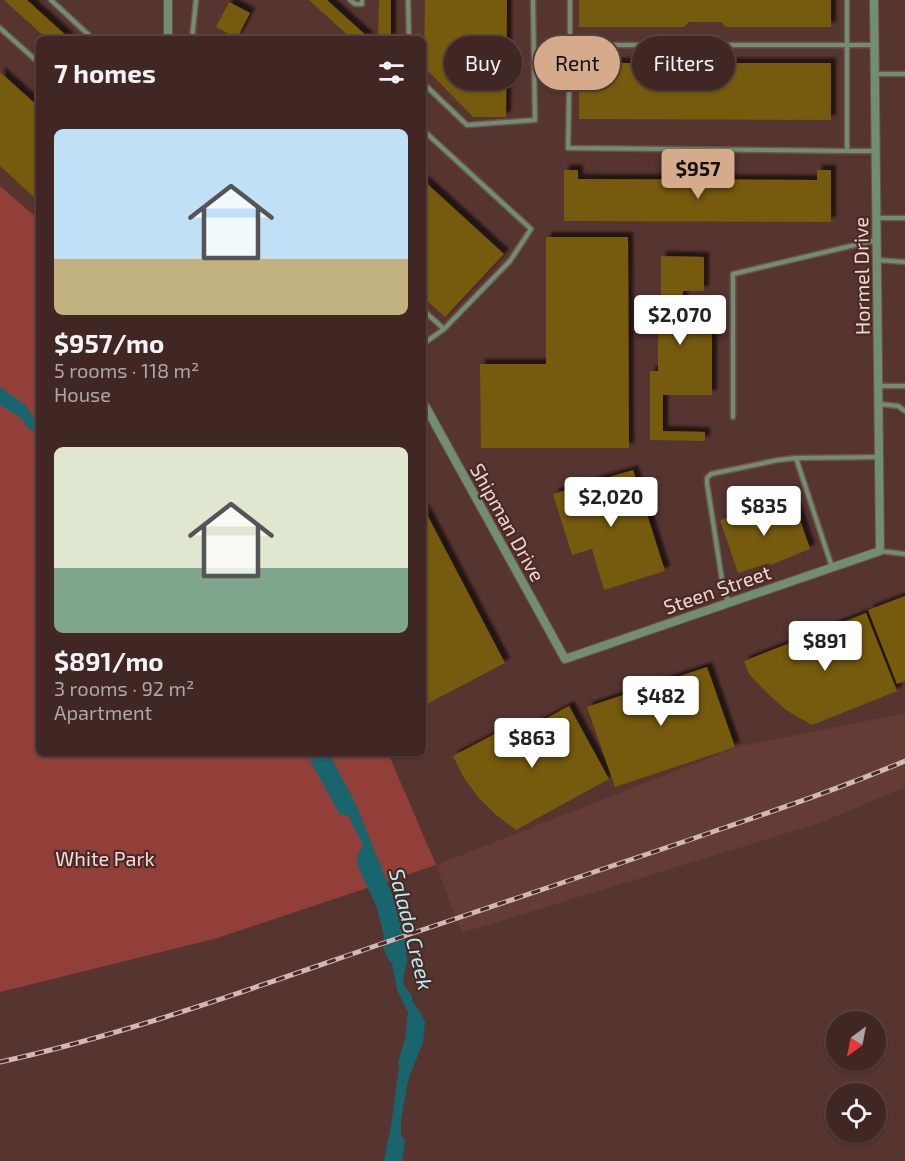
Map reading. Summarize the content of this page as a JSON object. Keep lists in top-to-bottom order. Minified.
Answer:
{"streets":{"street":["Hormel Drive","Shipman Drive","Steen Street"]},"crossings":[["Hormel Drive","Steen Street"],["Shipman Drive","Steen Street"]],"water":["Salado Creek"],"parks":["White Park"],"north":"bottom left","page":{"chip":["Buy","Rent","Filters"],"heading":"7 homes","list":[{"name":"$957/mo","note":"5 rooms · 118 m² · House"},{"name":"$891/mo","note":"3 rooms · 92 m² · Apartment"}],"price":["$957","$2,070","$2,020","$835","$891","$482","$863"]}}
